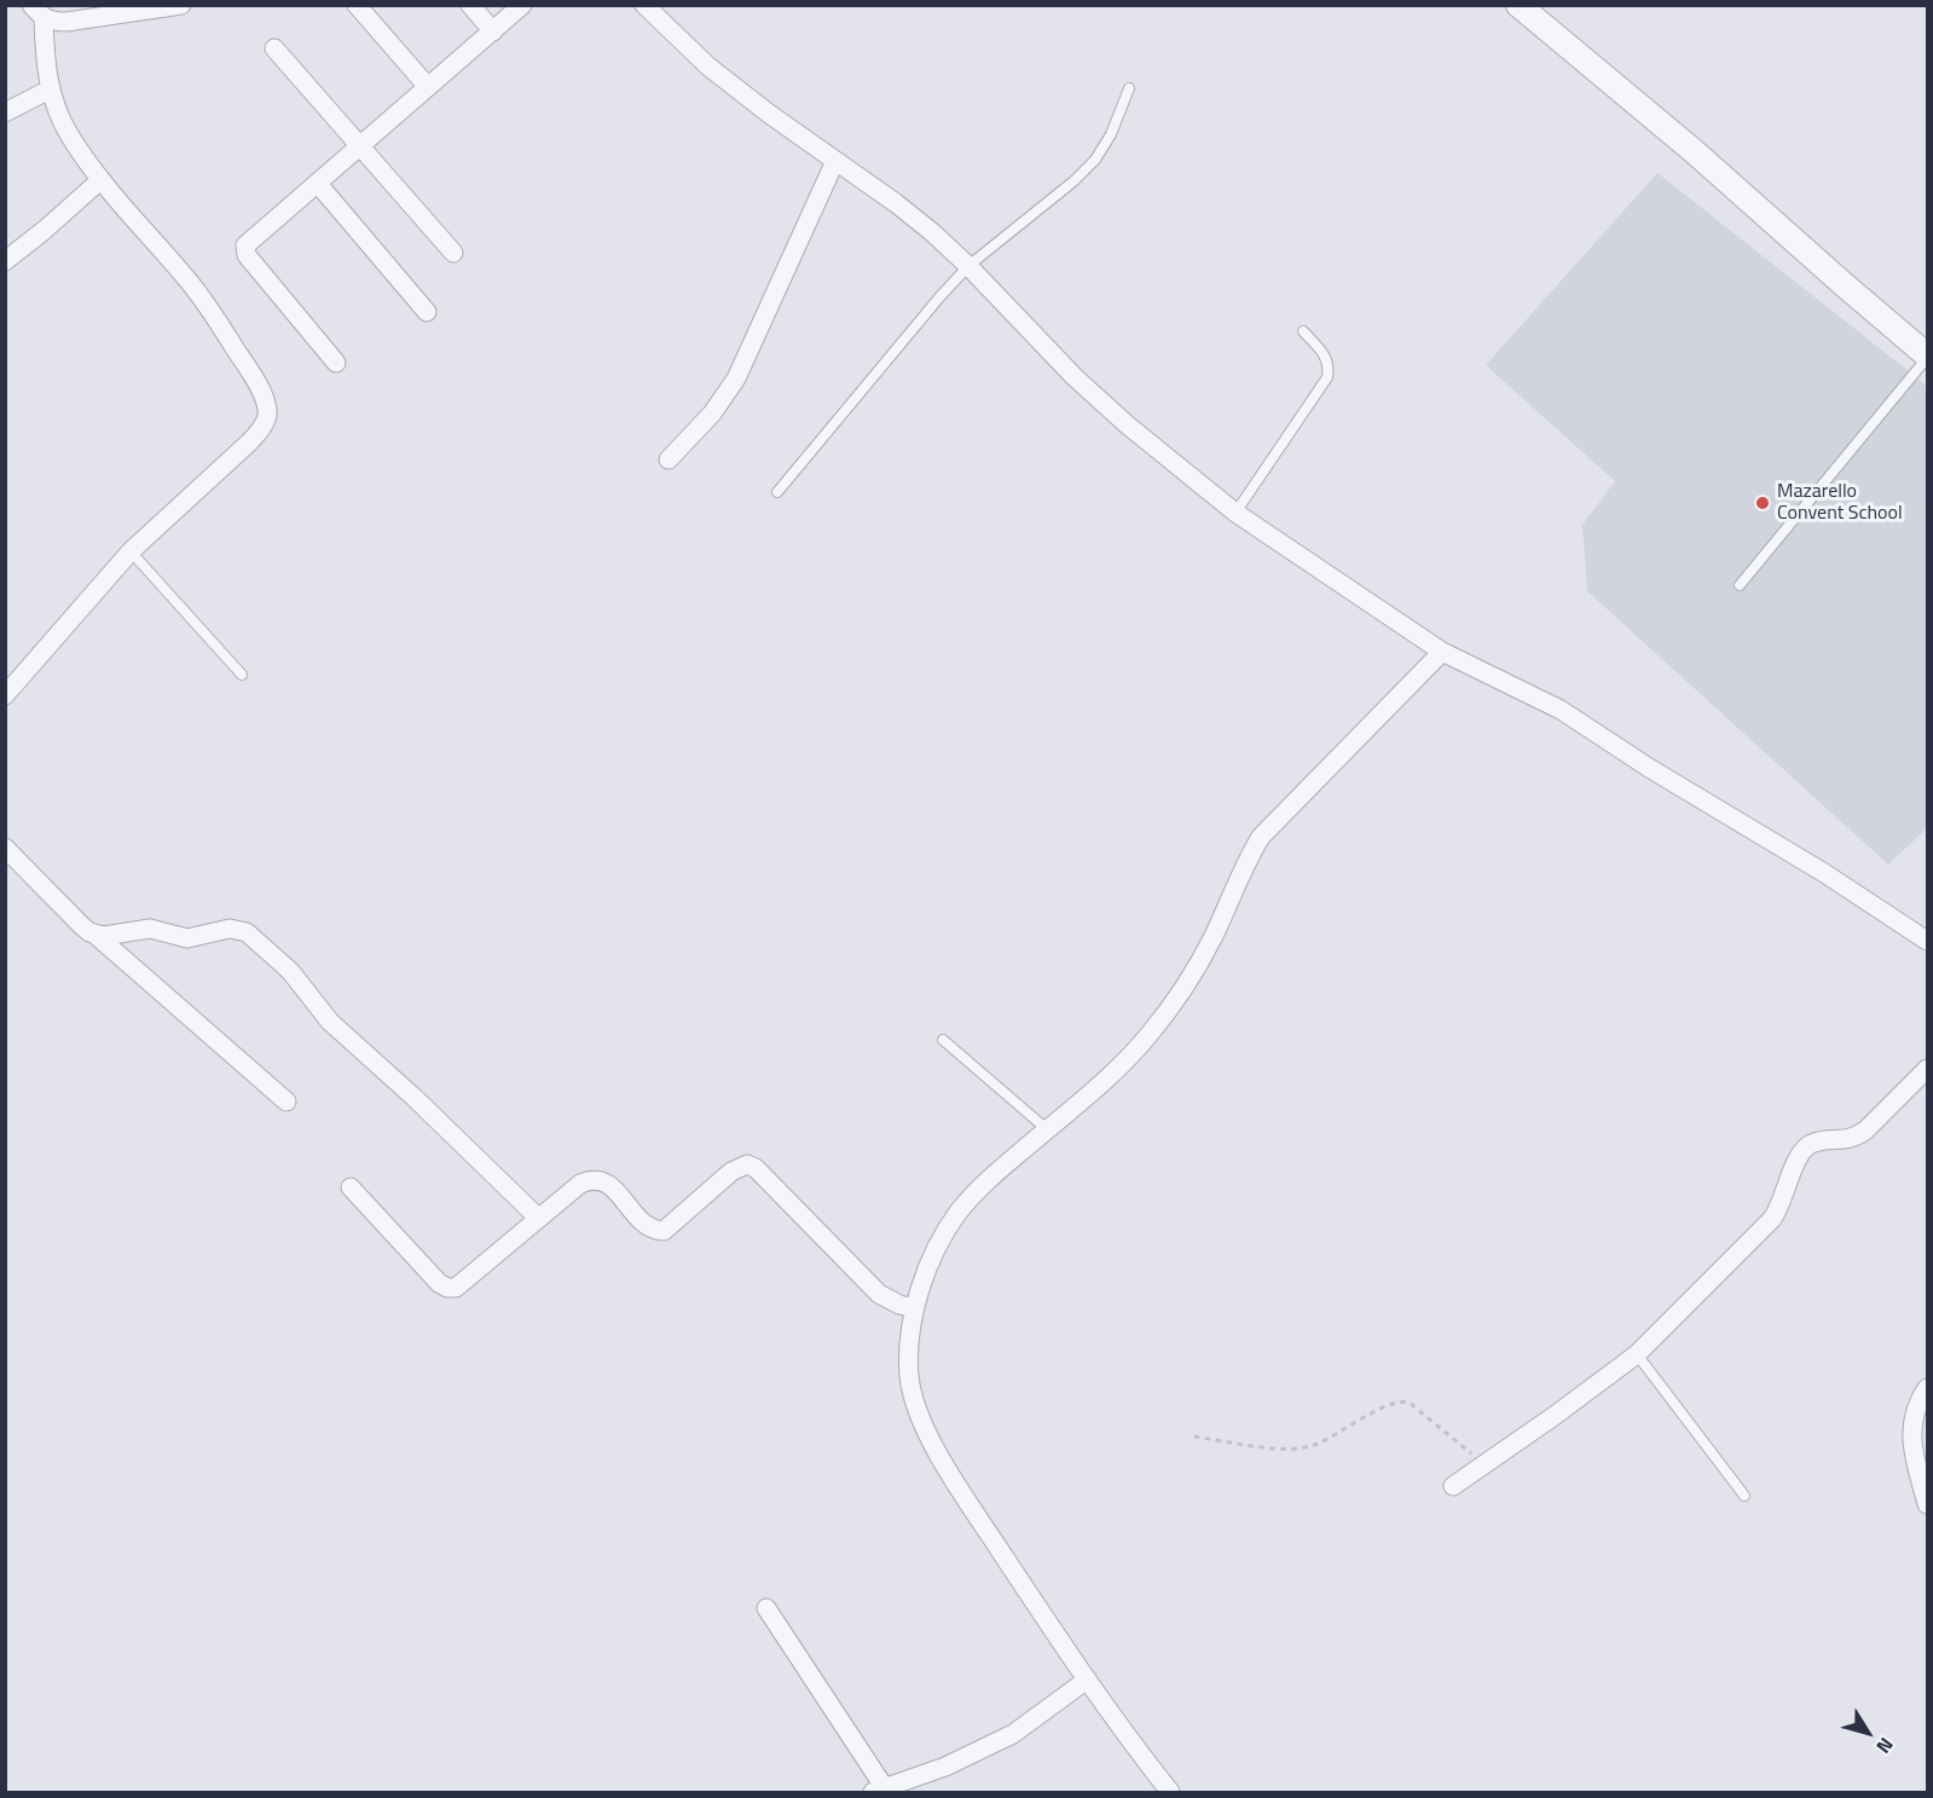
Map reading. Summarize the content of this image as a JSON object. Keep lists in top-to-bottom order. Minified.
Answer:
{"places":["Mazarello Convent School"],"north":"bottom right"}
